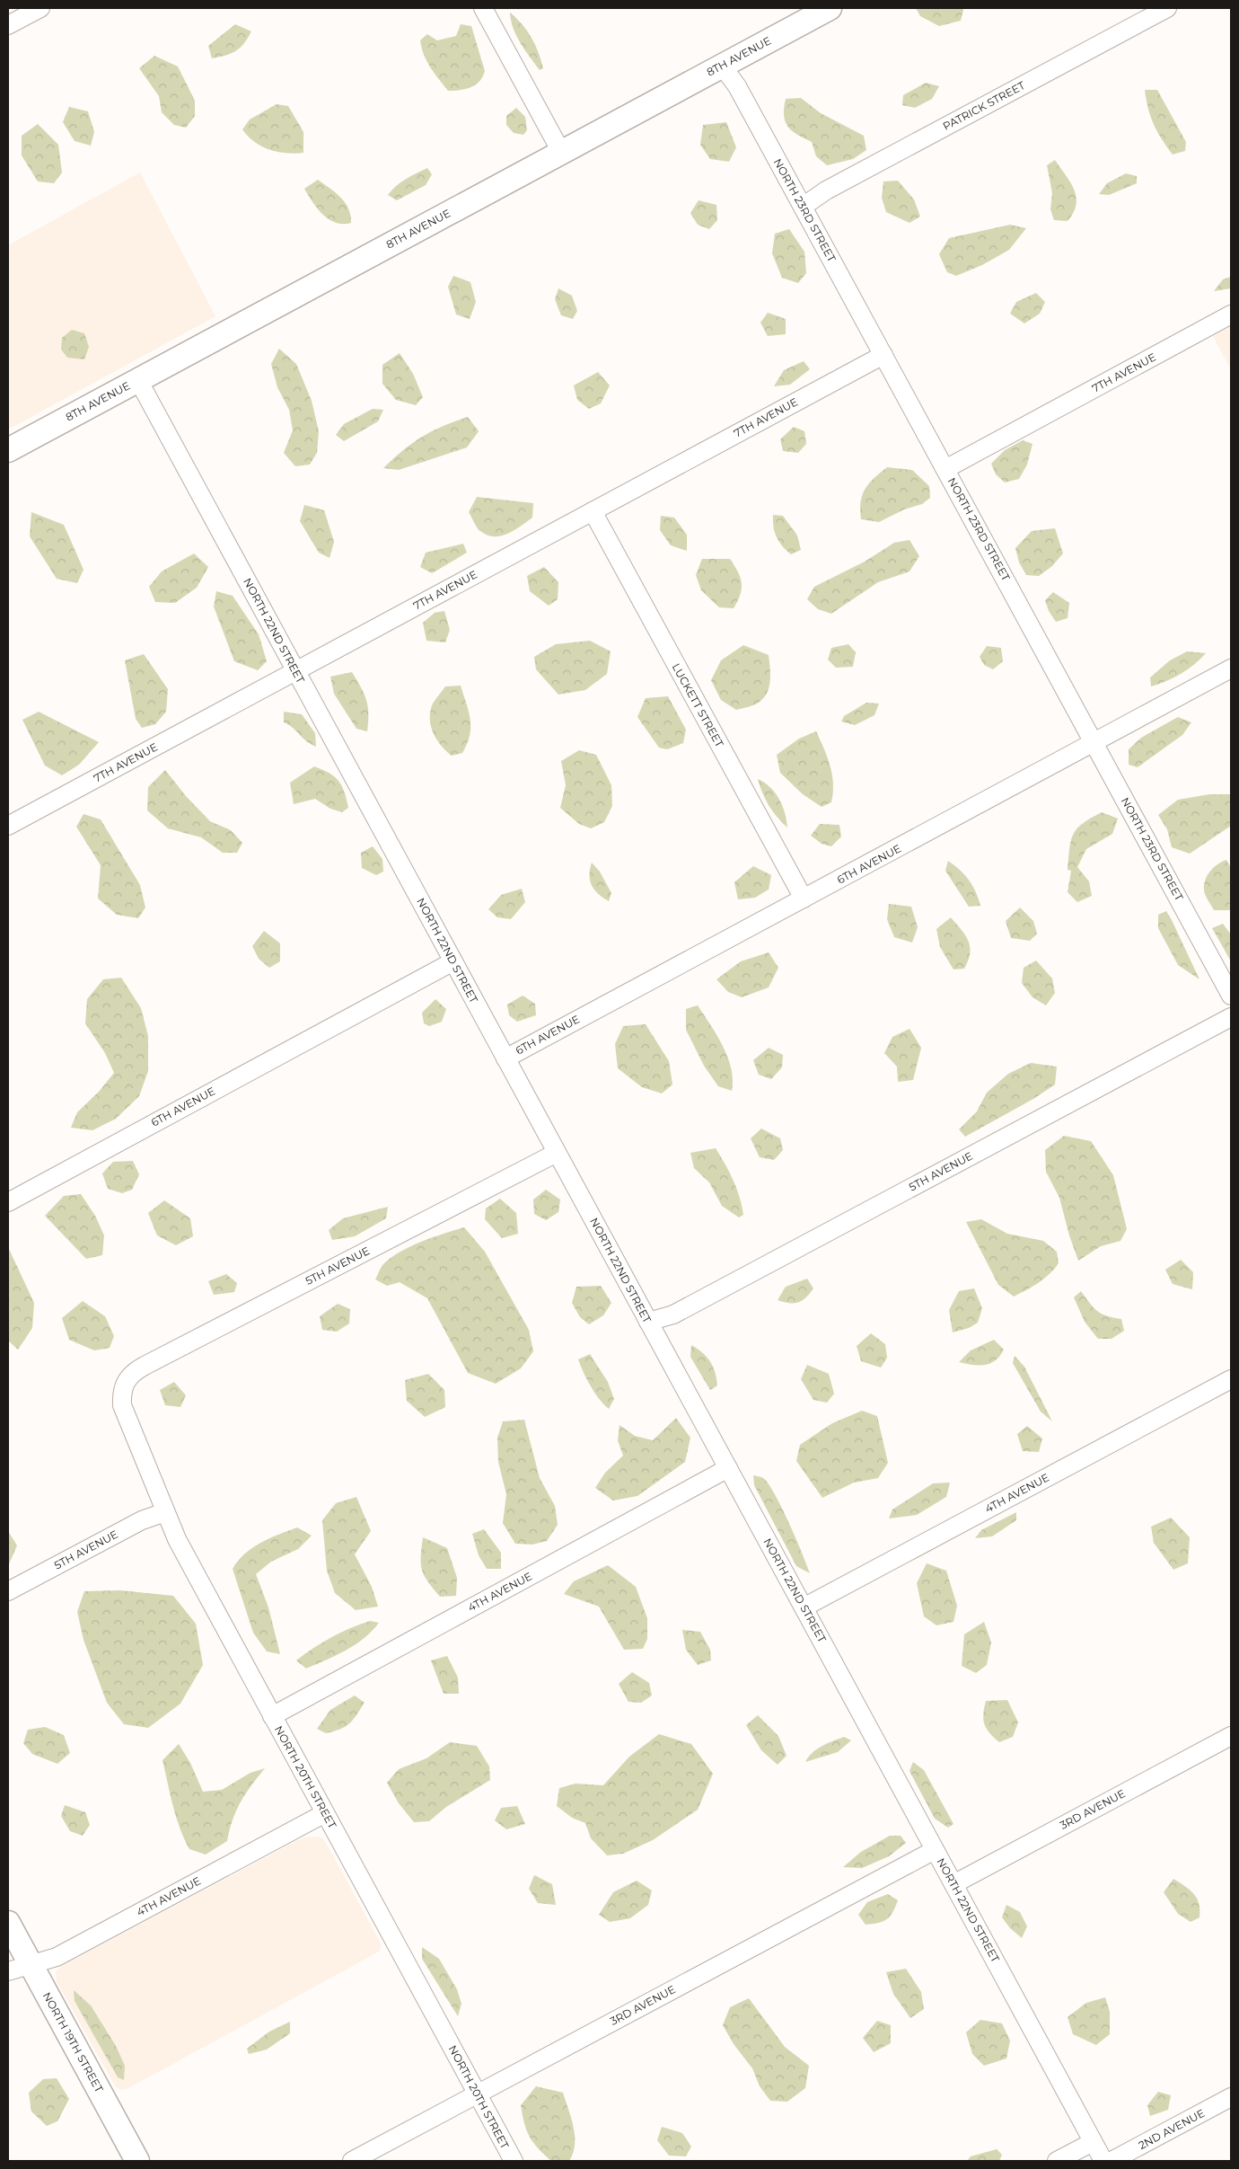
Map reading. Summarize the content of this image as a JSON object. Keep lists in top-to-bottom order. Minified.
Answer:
{"streets":{"street":["8TH AVENUE","PATRICK STREET","NORTH 23RD STREET","7TH AVENUE","NORTH 22ND STREET","LUCKETT STREET","6TH AVENUE","5TH AVENUE","4TH AVENUE","NORTH 20TH STREET","3RD AVENUE","NORTH 19TH STREET","2ND AVENUE"]},"crossings":[["8TH AVENUE","NORTH 23RD STREET"],["8TH AVENUE","NORTH 22ND STREET"],["PATRICK STREET","NORTH 23RD STREET"],["NORTH 23RD STREET","7TH AVENUE"],["NORTH 23RD STREET","6TH AVENUE"],["7TH AVENUE","NORTH 22ND STREET"],["7TH AVENUE","LUCKETT STREET"],["NORTH 22ND STREET","6TH AVENUE"],["NORTH 22ND STREET","5TH AVENUE"],["NORTH 22ND STREET","4TH AVENUE"],["NORTH 22ND STREET","3RD AVENUE"],["LUCKETT STREET","6TH AVENUE"],["5TH AVENUE","NORTH 20TH STREET"],["4TH AVENUE","NORTH 20TH STREET"],["4TH AVENUE","NORTH 19TH STREET"],["NORTH 20TH STREET","3RD AVENUE"]]}
